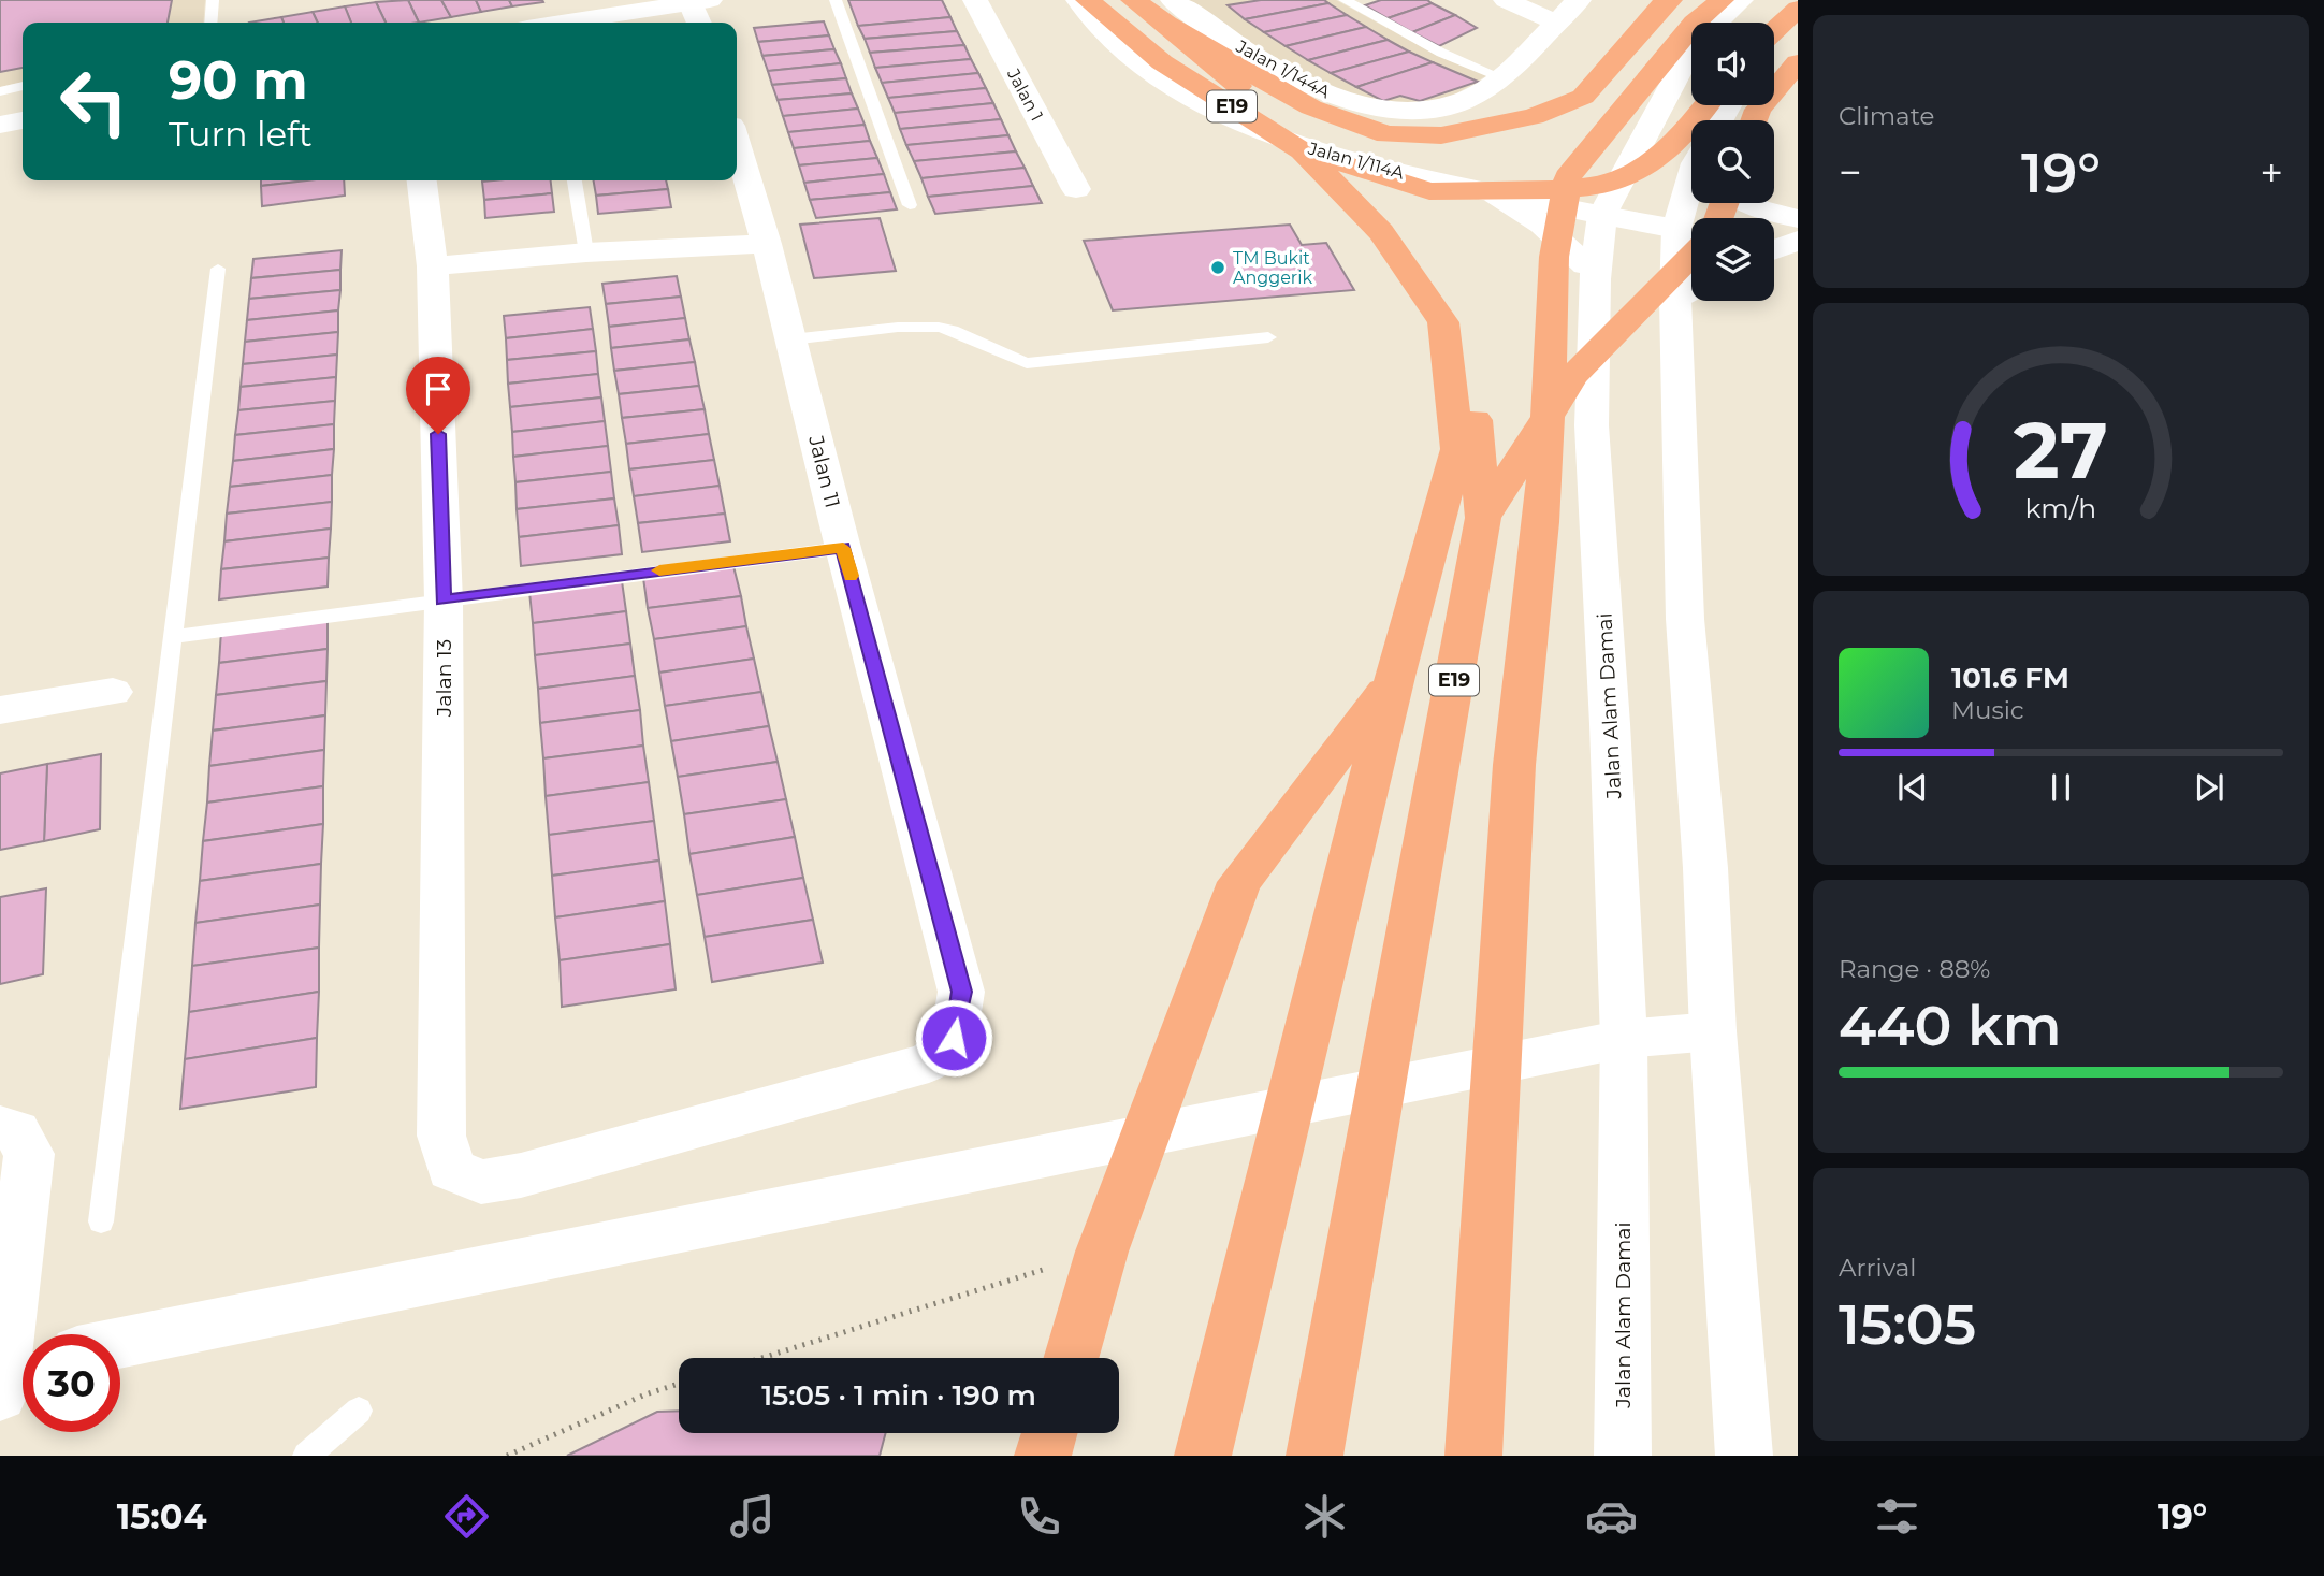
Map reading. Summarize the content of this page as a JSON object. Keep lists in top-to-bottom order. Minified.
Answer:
{"streets":{"highway":["E19"],"street":["Jalan 1/144A","Jalan 1","Jalan 1/114A","Jalan 11","Jalan 13","Jalan Alam Damai"]},"crossings":[["Jalan 1/144A","E19"],["Jalan 1/114A","Jalan Alam Damai"],["Jalan 11","Jalan 13"]],"places":["TM Bukit Anggerik"],"page":{"tile":["Climate",["Range · 88%","440 km"],["Arrival","15:05"]],"turn":["90 m","Turn left"],"heat":["−","19°","+"],"song":["101.6 FM","Music"],"limit":"30","trip":"15:05 · 1 min · 190 m","tabs":["15:04","19°"],"gauge":["27","km/h"]}}
